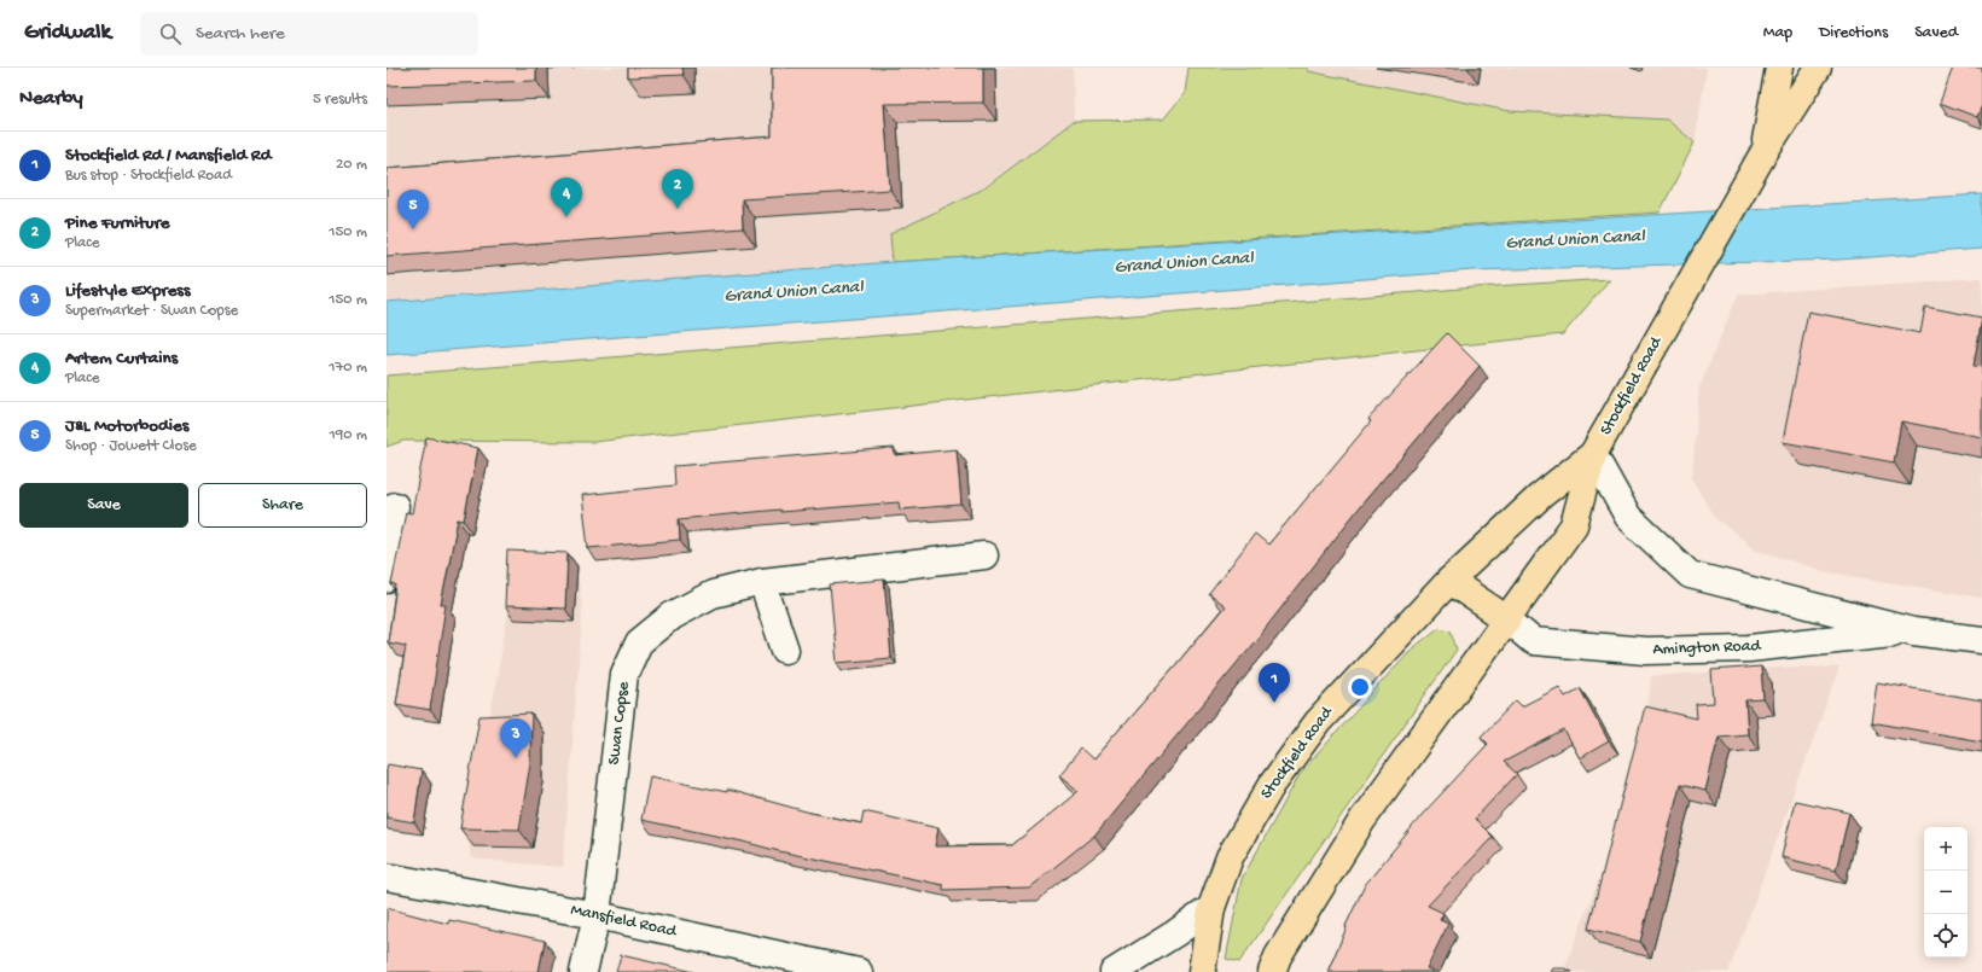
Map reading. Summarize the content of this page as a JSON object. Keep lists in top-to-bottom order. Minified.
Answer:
{"streets":{"main road":["Stockfield Road"],"street":["Amington Road","Swan Copse","Mansfield Road"]},"crossings":[["Stockfield Road","Amington Road"],["Swan Copse","Mansfield Road"]],"water":["Grand Union Canal"],"page":{"header":"Gridwalk","search":"Search here","nav":["Map","Directions","Saved"],"heading":["Nearby","5 results"],"list":[{"mark":"1","name":"Stockfield Rd / Mansfield Rd","note":"Bus stop · Stockfield Road","value":"20 m"},{"mark":"2","name":"Pine Furniture","note":"Place","value":"150 m"},{"mark":"3","name":"Lifestyle Express","note":"Supermarket · Swan Copse","value":"150 m"},{"mark":"4","name":"Artem Curtains","note":"Place","value":"170 m"},{"mark":"5","name":"J&L Motorbodies","note":"Shop · Jowett Close","value":"190 m"}],"pins":["2","4","5","1","3"],"buttons":["Save","Share"],"map_buttons":["+","−"]}}
